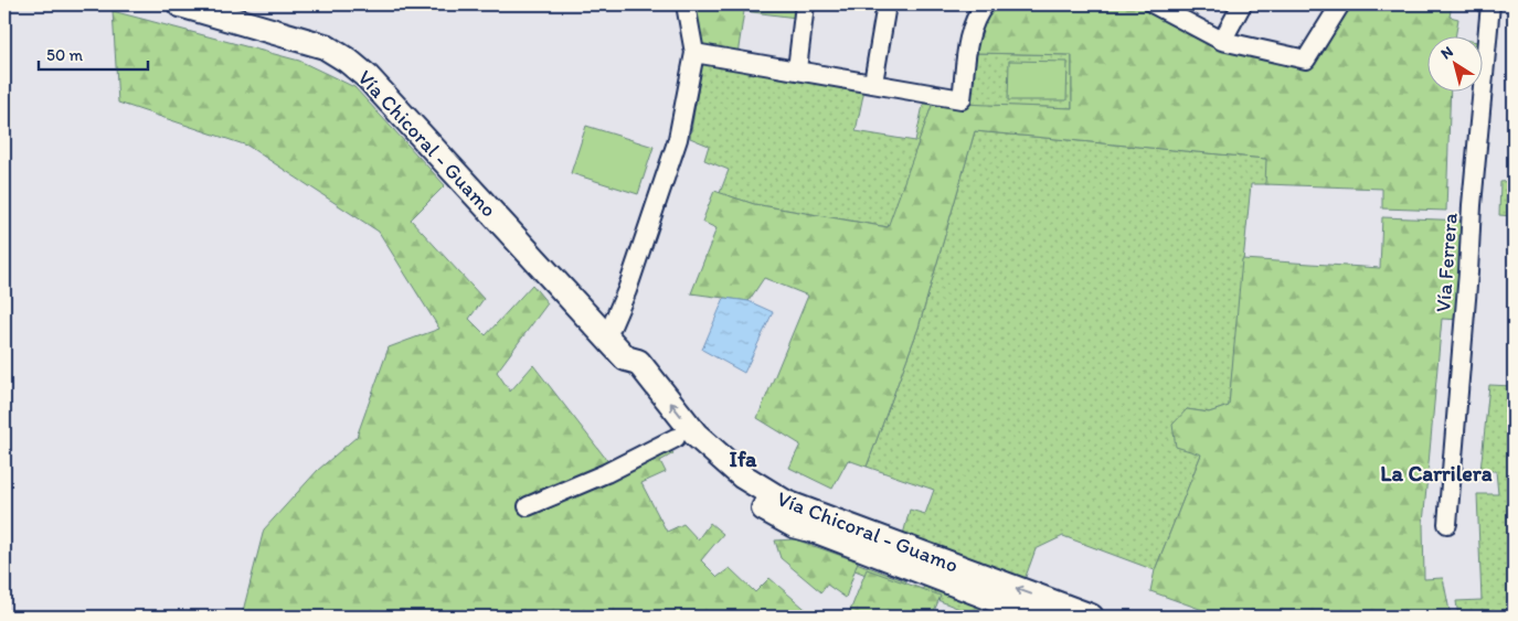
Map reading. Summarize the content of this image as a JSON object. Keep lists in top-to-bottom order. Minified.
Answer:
{"streets":{"street":["Vía Chicoral - Guamo","Vía Ferrera"]},"districts":["Ifa","La Carrilera"],"scale_bar":"50 m","north":"top left"}
